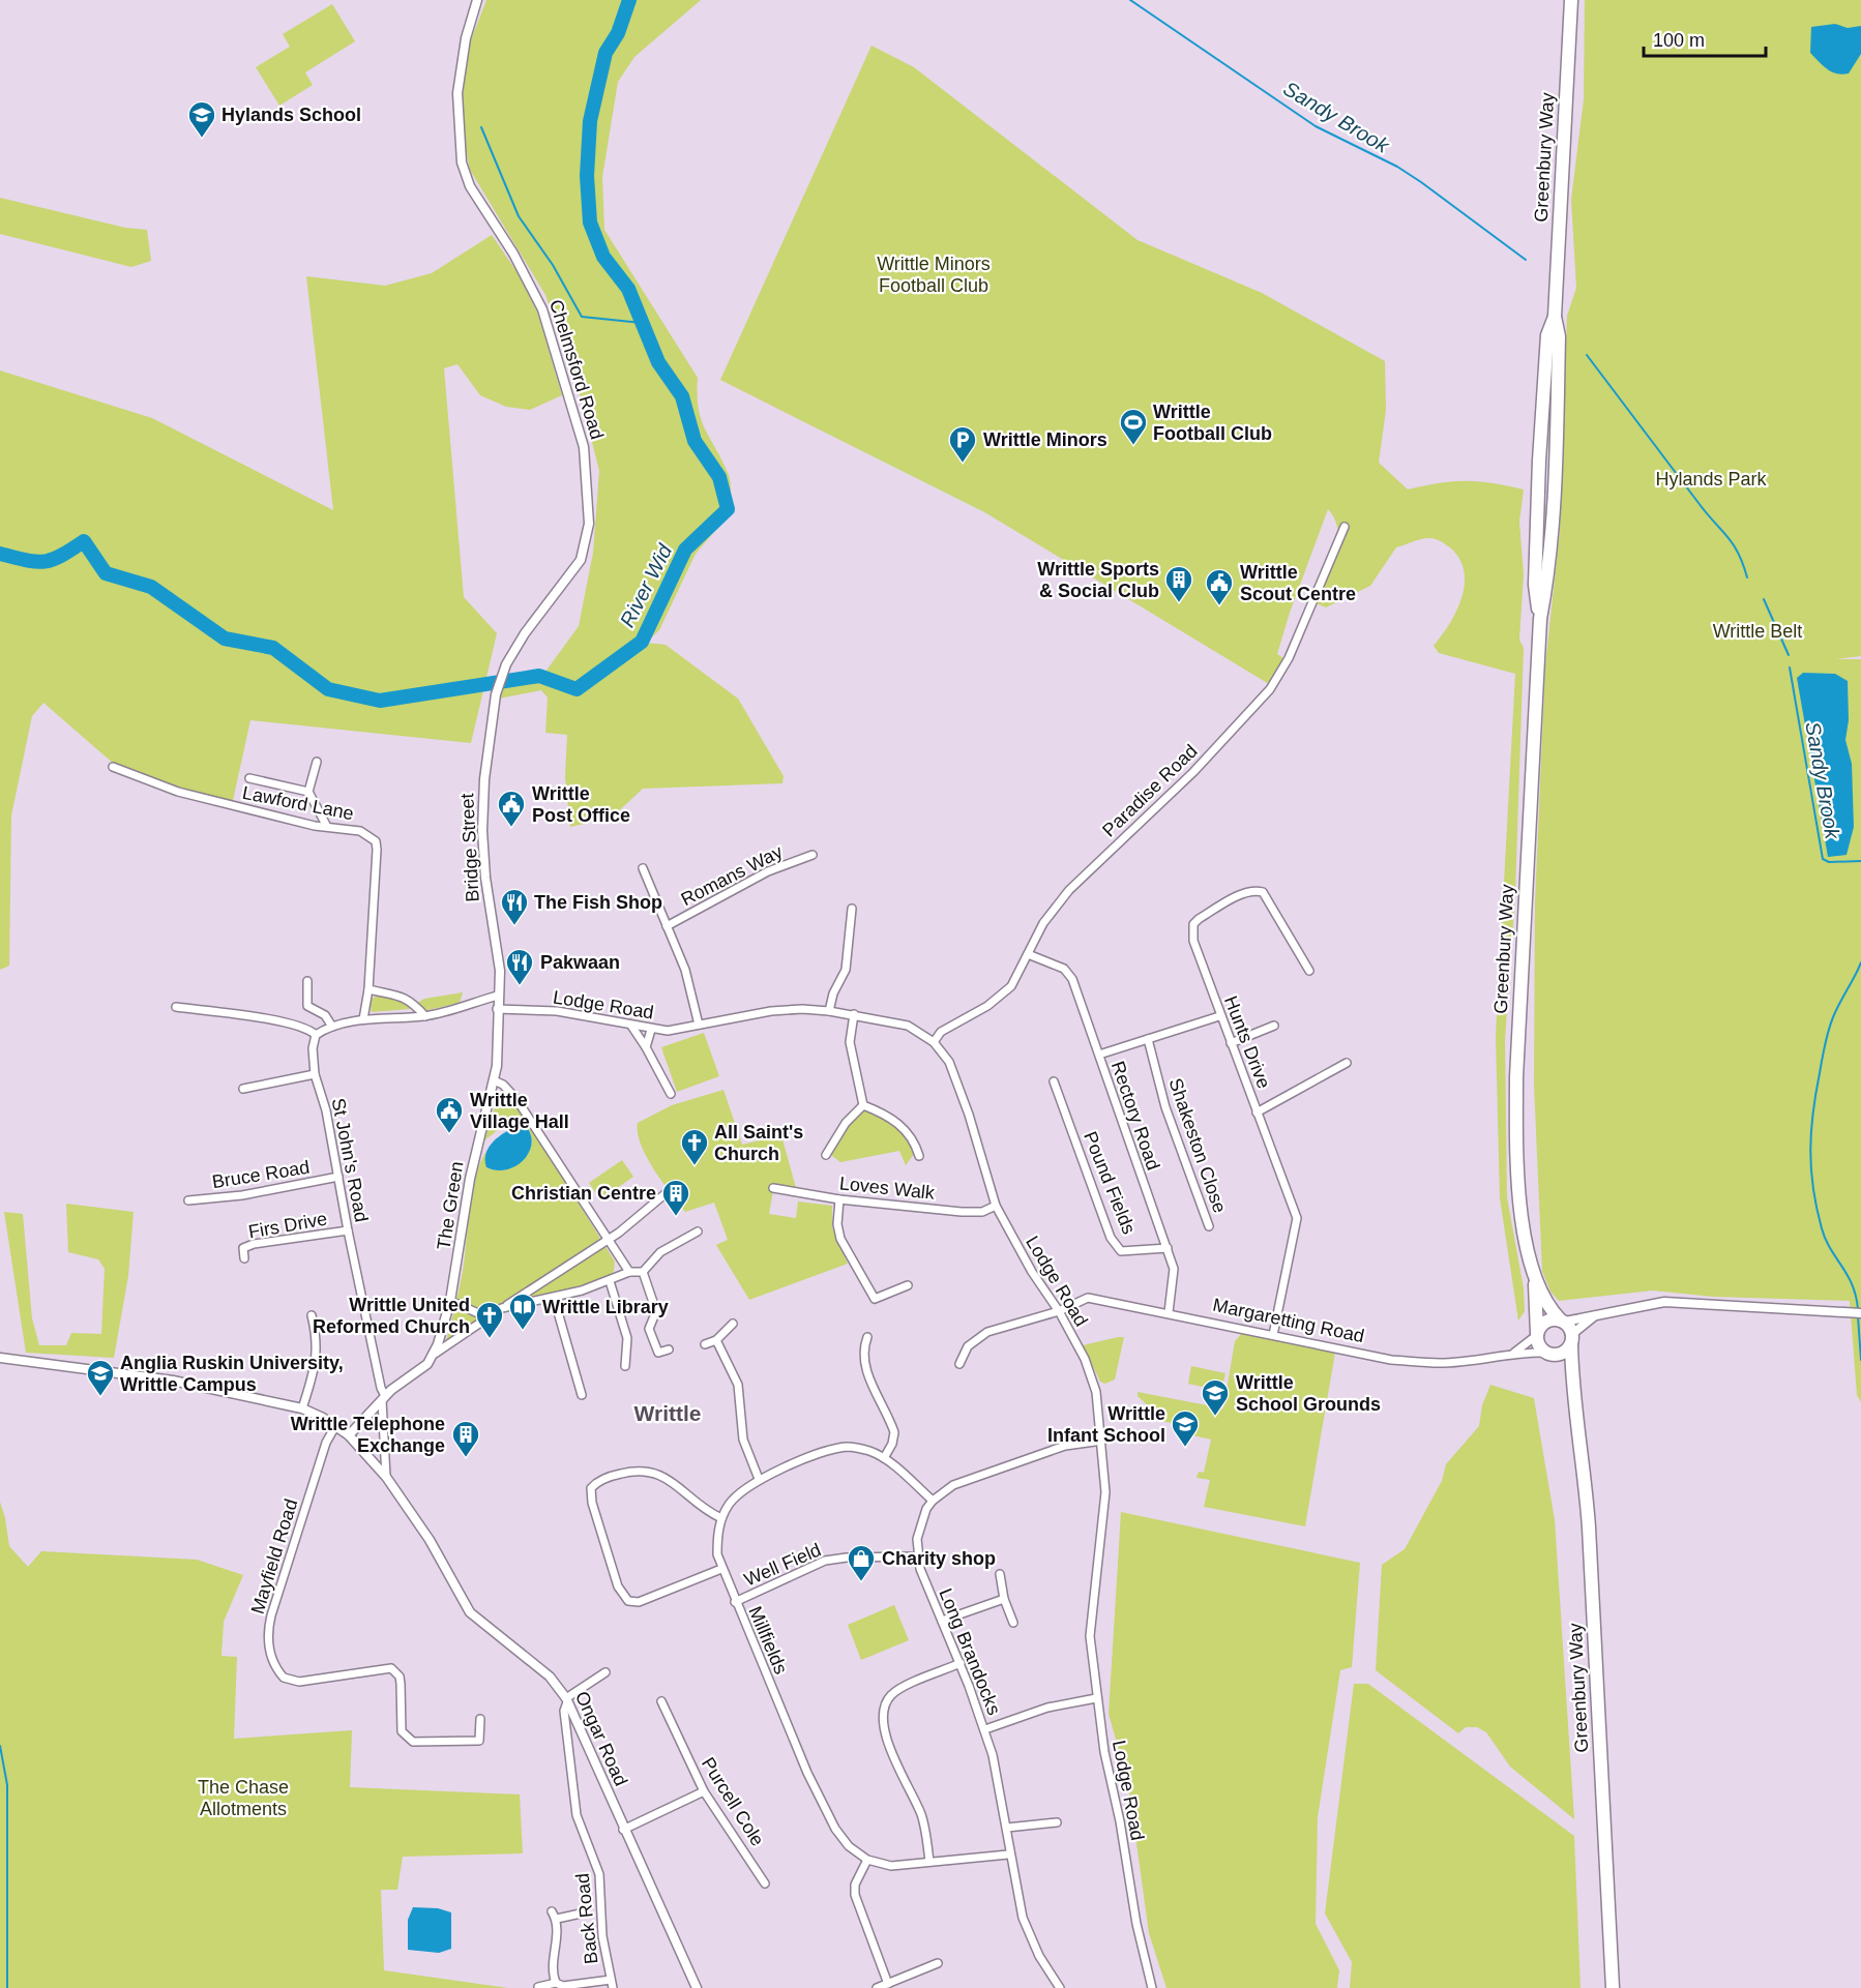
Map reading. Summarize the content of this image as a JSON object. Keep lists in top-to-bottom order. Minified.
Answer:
{"streets":{"highway":["Greenbury Way"],"street":["Chelmsford Road","Paradise Road","Lawford Lane","Bridge Street","Romans Way","Lodge Road","Hunts Drive","Rectory Road","Shakeston Close","St John's Road","Bruce Road","Pound Fields","Loves Walk","The Green","Firs Drive","Margaretting Road","Mayfield Road","Well Field","Millfields","Long Brandocks","Ongar Road","Purcell Cole","Back Road"]},"crossings":[["Greenbury Way","Margaretting Road"],["Chelmsford Road","Bridge Street"],["Paradise Road","Lodge Road"],["Paradise Road","Rectory Road"],["Lawford Lane","Lodge Road"],["Bridge Street","Lodge Road"],["Bridge Street","The Green"],["Romans Way","Lodge Road"],["Lodge Road","St John's Road"],["Lodge Road","Loves Walk"],["Lodge Road","The Green"],["Lodge Road","Margaretting Road"],["Lodge Road","Long Brandocks"],["Hunts Drive","Margaretting Road"],["Rectory Road","Pound Fields"],["Rectory Road","Margaretting Road"],["St John's Road","Bruce Road"],["St John's Road","The Green"],["St John's Road","Firs Drive"],["The Green","Ongar Road"],["Mayfield Road","Ongar Road"],["Well Field","Millfields"],["Well Field","Long Brandocks"],["Millfields","Long Brandocks"],["Ongar Road","Back Road"]],"districts":["Writtle"],"water":["Sandy Brook","River Wid"],"parks":["Writtle Minors Football Club","Hylands Park","Writtle Belt","The Chase Allotments"],"places":{"school or university":["Hylands School","Anglia Ruskin University, Writtle Campus","Writtle School Grounds","Writtle Infant School"],"sports":["Writtle Football Club"],"parking":["Writtle Minors"],"building":["Writtle Sports & Social Club","Christian Centre","Writtle Telephone Exchange"],"public building":["Writtle Scout Centre","Writtle Post Office","Writtle Village Hall"],"restaurant":["The Fish Shop","Pakwaan"],"church":["All Saint's Church","Writtle United Reformed Church"],"library":["Writtle Library"],"shop":["Charity shop"]},"scale_bar":"100 m"}
